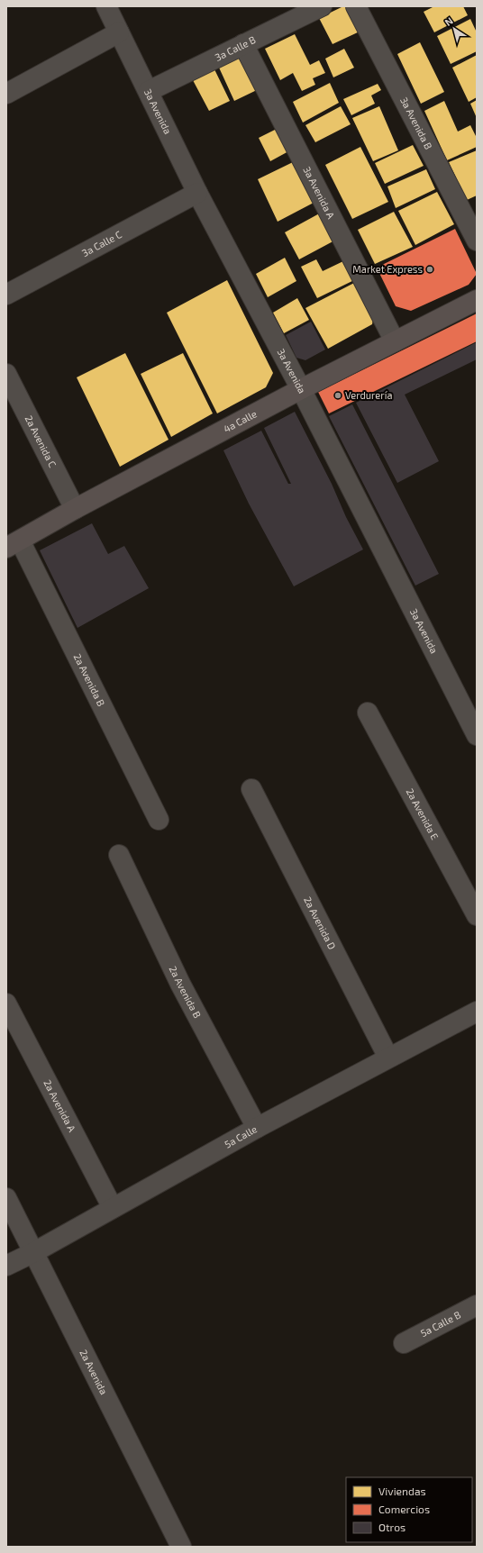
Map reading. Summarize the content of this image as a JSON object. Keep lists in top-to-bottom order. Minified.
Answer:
{"streets":{"main road":["4a Calle"],"street":["3a Calle B","3a Avenida","3a Avenida B","3a Avenida A","3a Calle C","2a Avenida C","2a Avenida B","2a Avenida E","2a Avenida D","2a Avenida A","5a Calle","5a Calle B","2a Avenida"]},"crossings":[["3a Calle B","3a Avenida"],["3a Calle B","3a Avenida A"],["3a Avenida","3a Calle C"],["3a Avenida","4a Calle"],["3a Avenida A","4a Calle"],["4a Calle","2a Avenida C"],["4a Calle","2a Avenida B"],["2a Avenida B","5a Calle"],["2a Avenida D","5a Calle"],["2a Avenida A","5a Calle"],["5a Calle","2a Avenida"]],"places":["Market Express","Verdurería"],"legend":["Viviendas","Comercios","Otros"],"north":"top left"}
